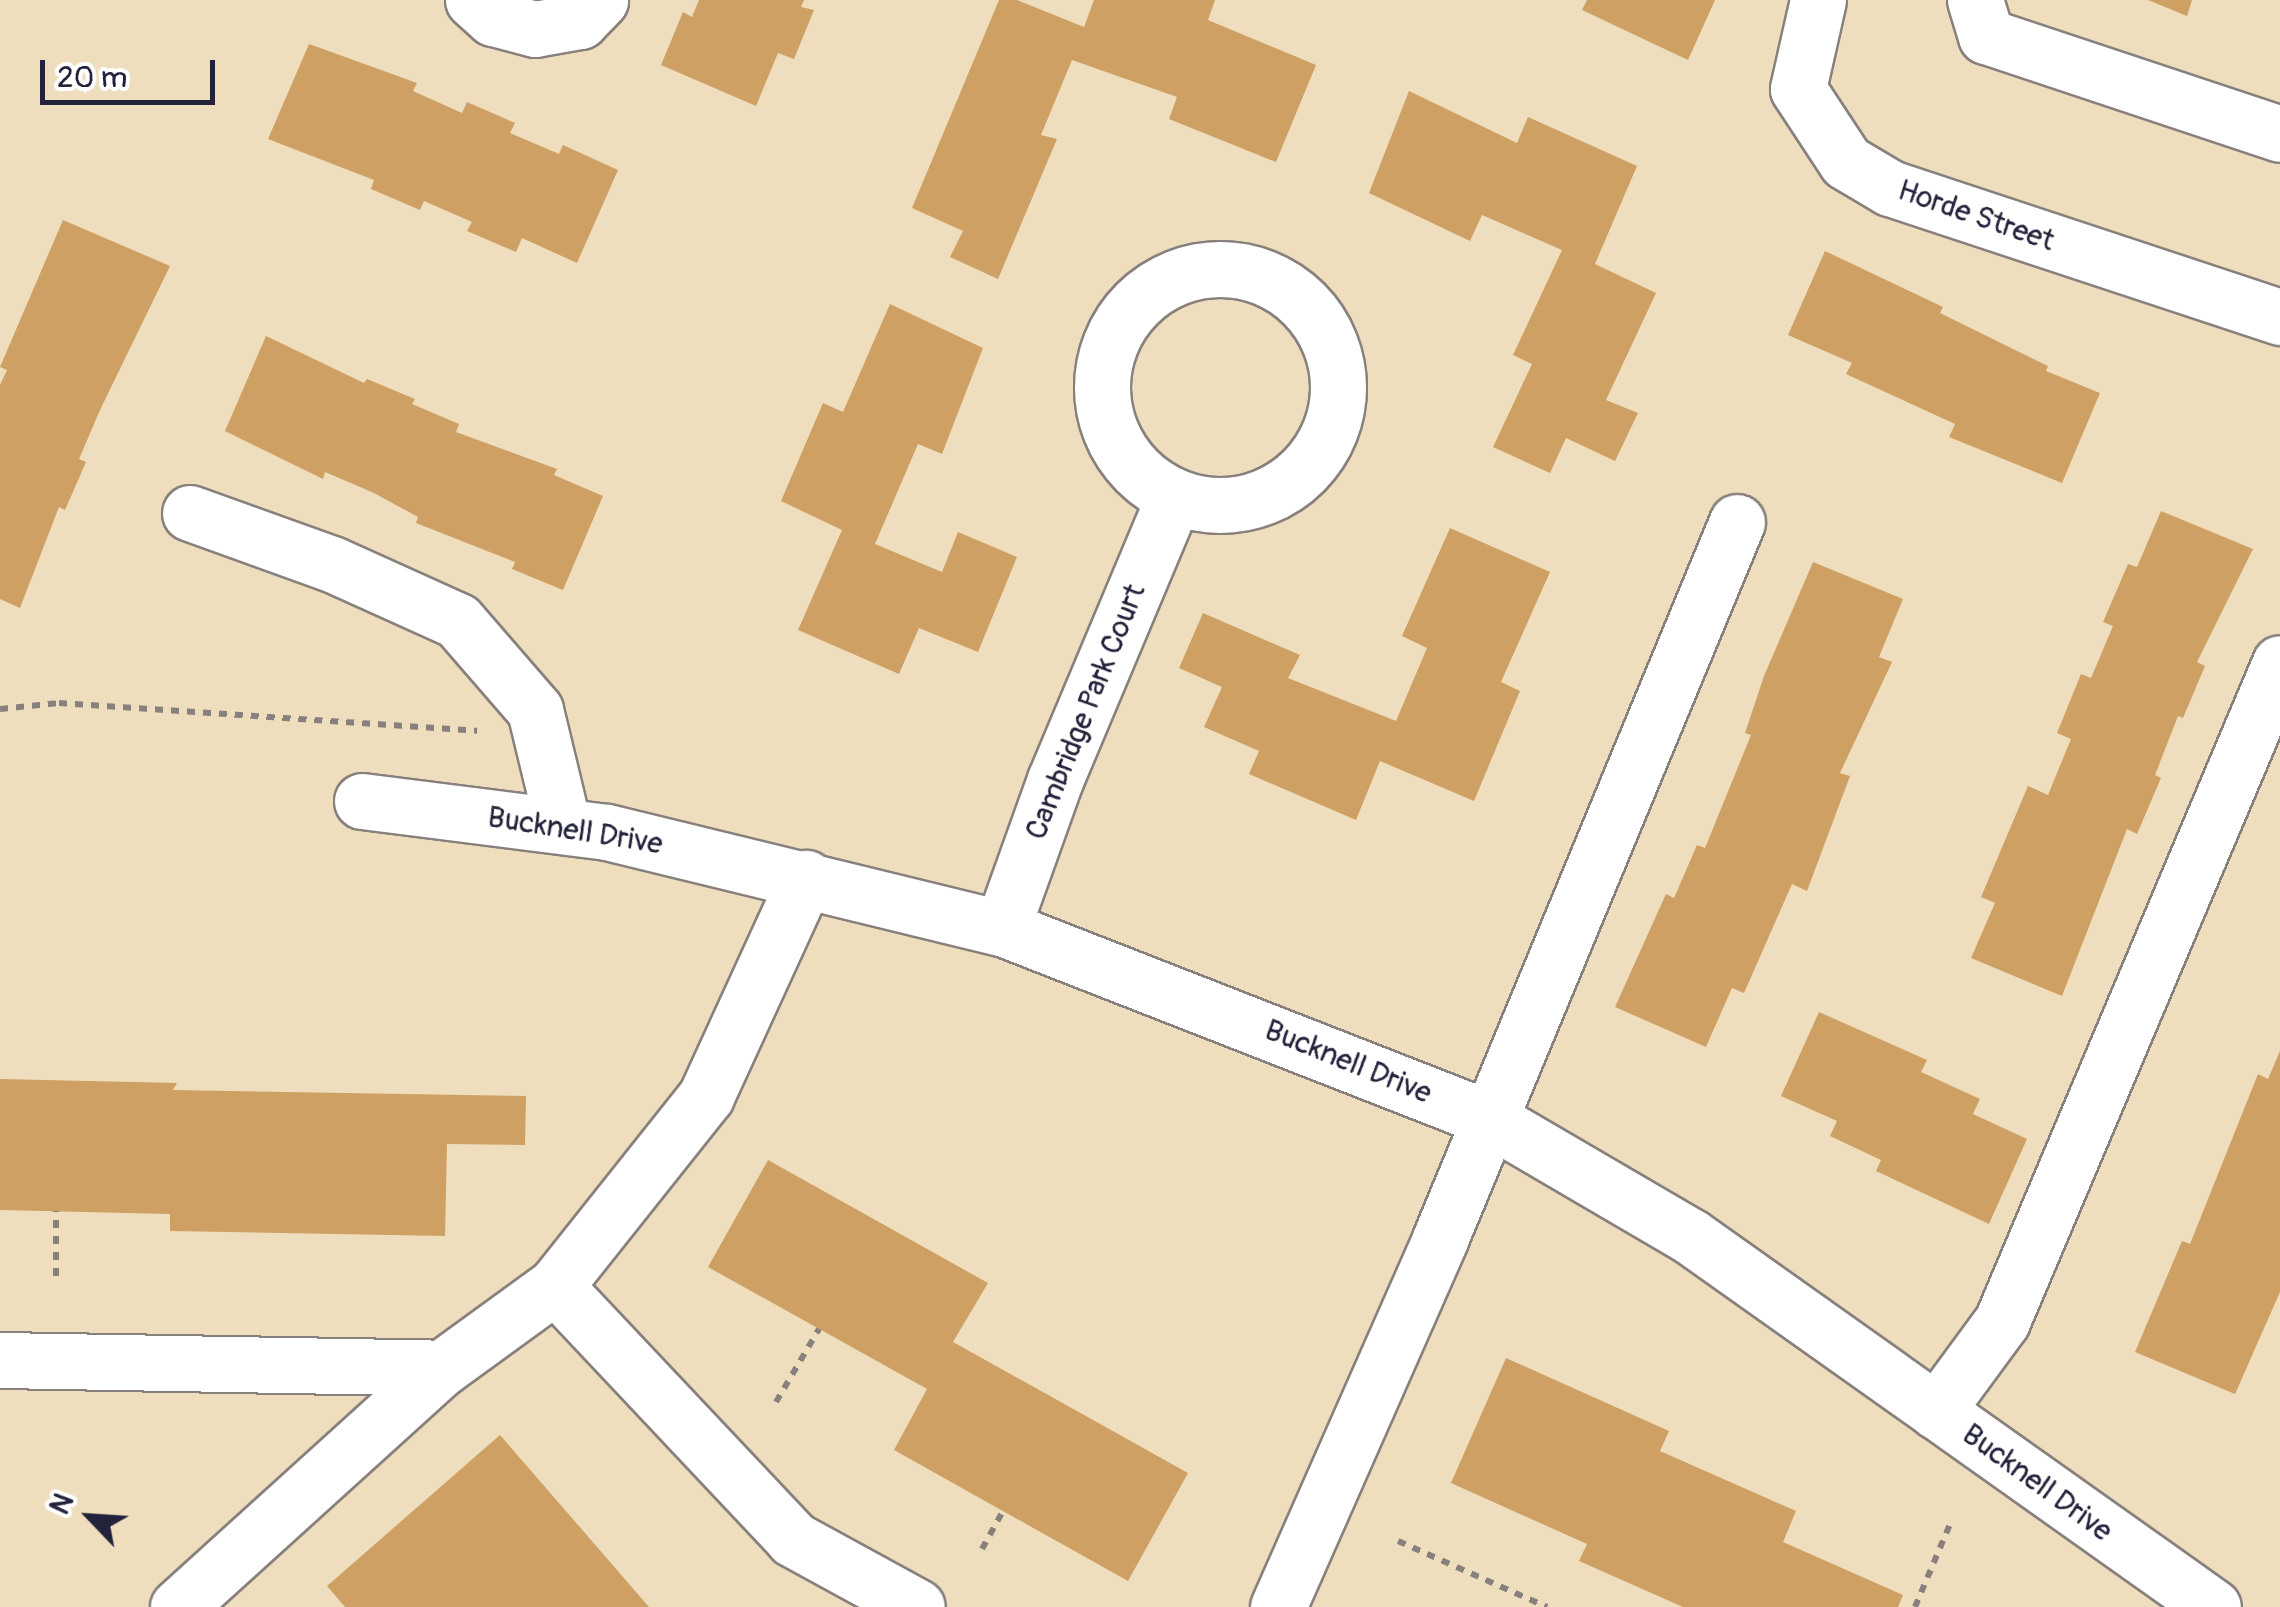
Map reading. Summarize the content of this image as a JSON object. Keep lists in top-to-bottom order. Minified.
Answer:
{"streets":{"street":["Horde Street","Cambridge Park Court","Bucknell Drive"]},"crossings":[["Cambridge Park Court","Bucknell Drive"]],"scale_bar":"20 m","north":"top left"}
